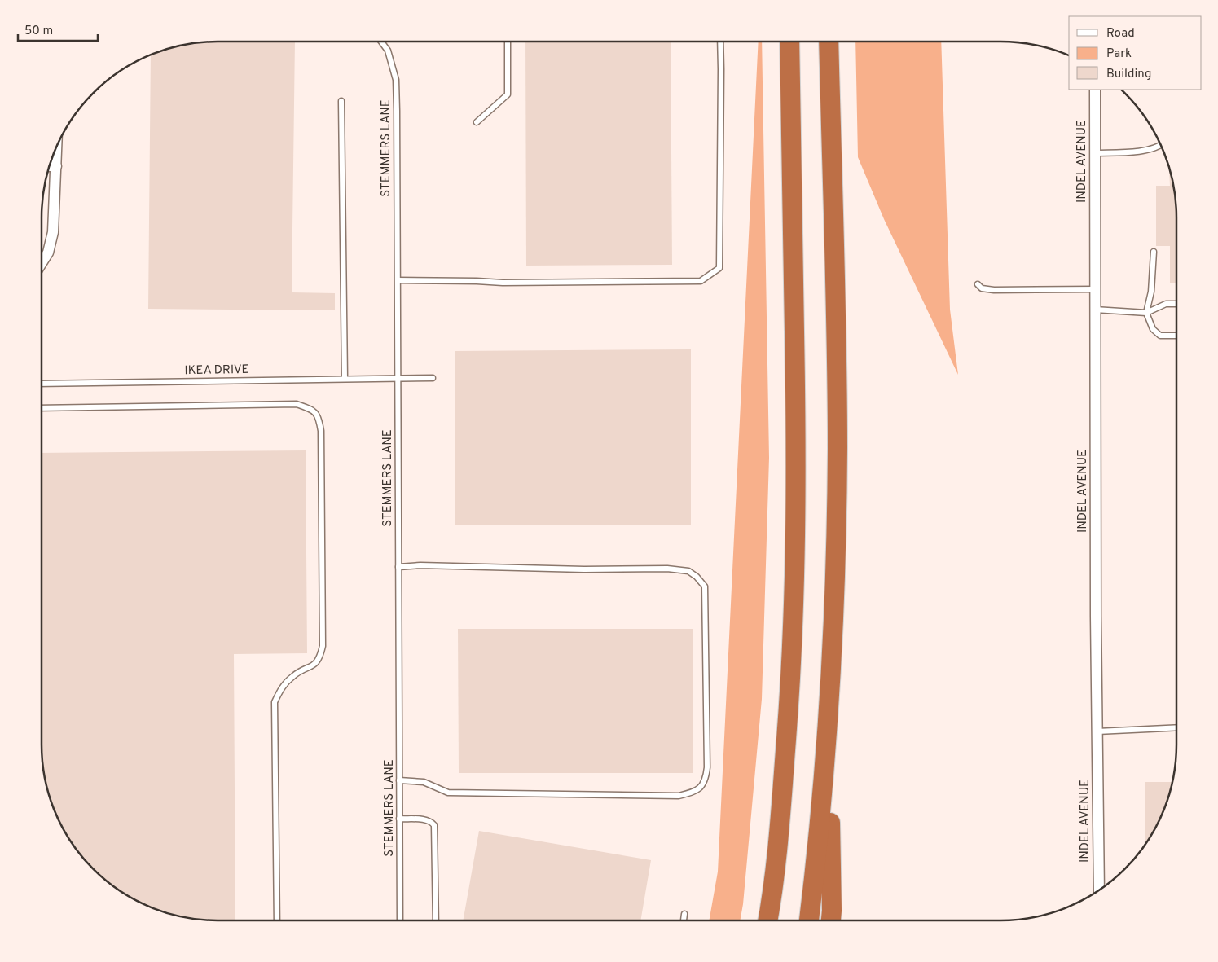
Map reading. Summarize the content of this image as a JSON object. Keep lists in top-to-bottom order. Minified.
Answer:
{"streets":{"street":["INDEL AVENUE"],"lane":["STEMMERS LANE","IKEA DRIVE"]},"crossings":[["STEMMERS LANE","IKEA DRIVE"]],"legend":["Road","Park","Building"],"scale_bar":"50 m"}
